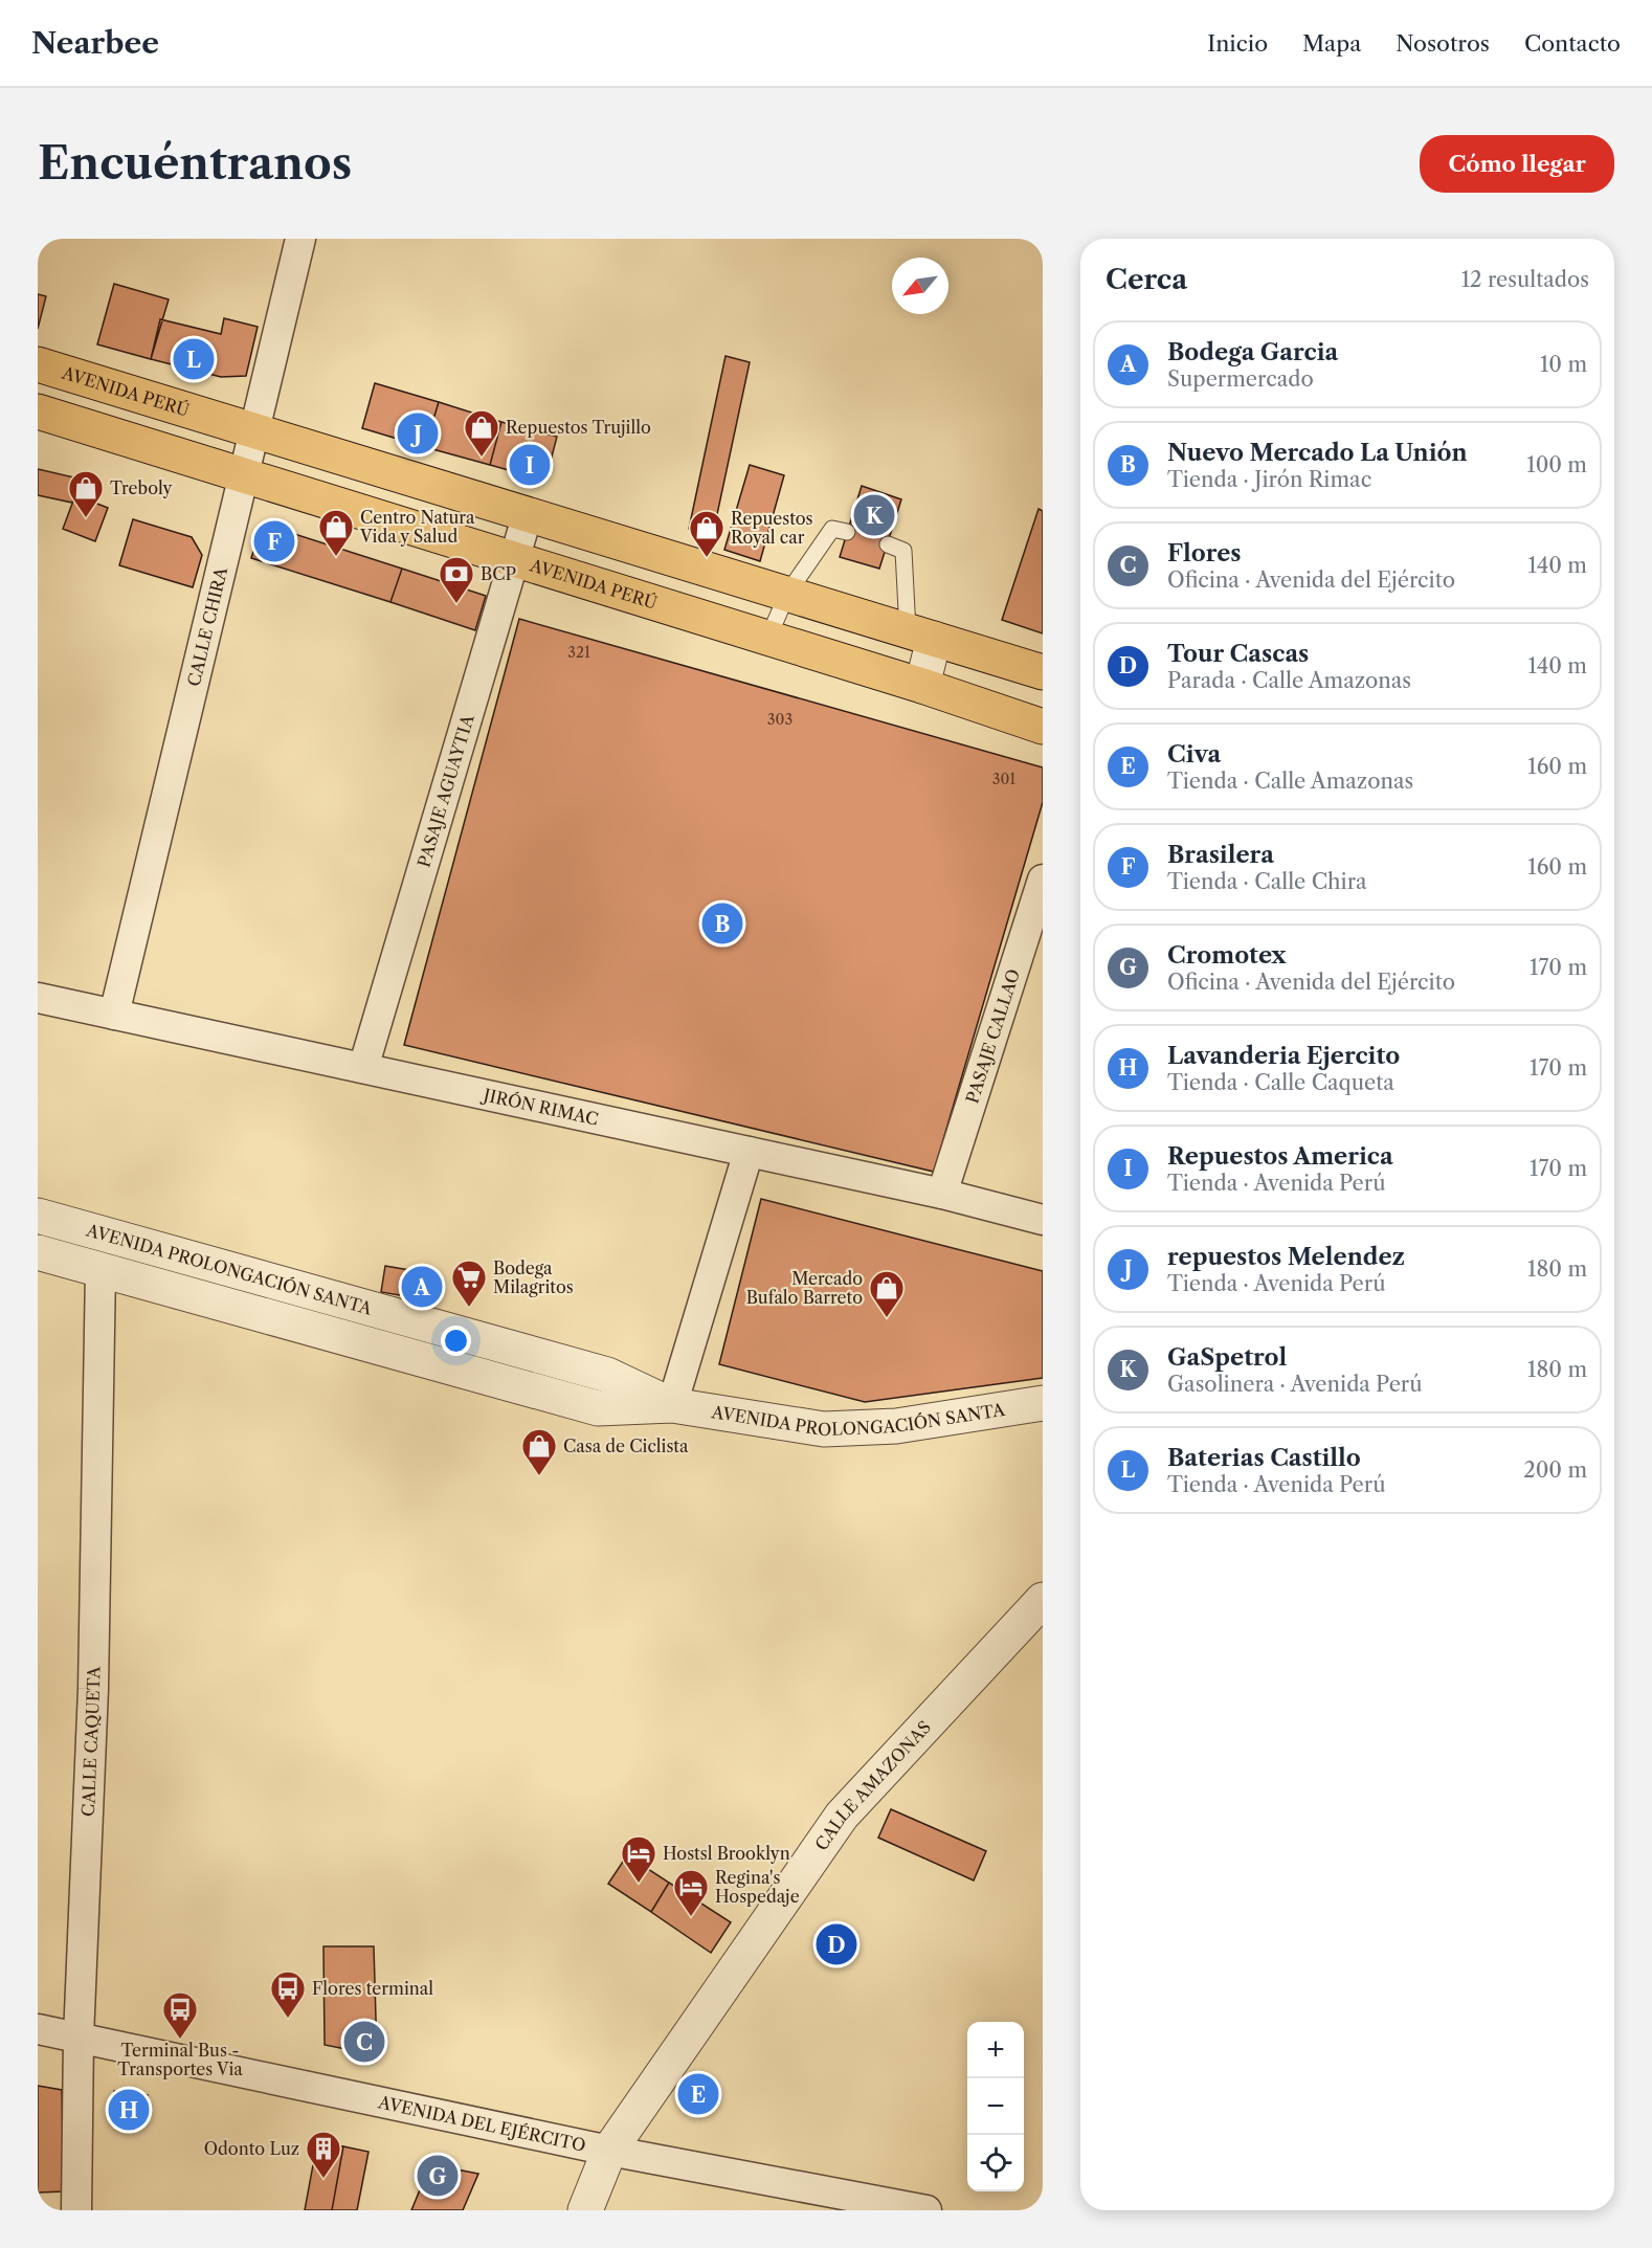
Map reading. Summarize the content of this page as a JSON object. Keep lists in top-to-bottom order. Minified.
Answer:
{"streets":{"main road":["AVENIDA PERÚ"],"street":["CALLE CHIRA","PASAJE AGUAYTIA","PASAJE CALLAO","JIRÓN RIMAC","AVENIDA PROLONGACIÓN SANTA","CALLE CAQUETA","CALLE AMAZONAS","AVENIDA DEL EJÉRCITO"]},"crossings":[["AVENIDA PERÚ","CALLE CHIRA"],["AVENIDA PERÚ","PASAJE AGUAYTIA"],["CALLE CHIRA","JIRÓN RIMAC"],["PASAJE AGUAYTIA","JIRÓN RIMAC"],["PASAJE CALLAO","JIRÓN RIMAC"],["AVENIDA PROLONGACIÓN SANTA","CALLE CAQUETA"],["CALLE CAQUETA","AVENIDA DEL EJÉRCITO"],["CALLE AMAZONAS","AVENIDA DEL EJÉRCITO"]],"places":{"shop":["Repuestos Trujillo","Treboly","Centro Natura Vida y Salud","Repuestos Royal car","Mercado Bufalo Barreto","Casa de Ciclista"],"bank":["BCP"],"supermarket":["Bodega Milagritos"],"hotel":["Hostsl Brooklyn","Regina's Hospedaje"],"bus stop":["Flores terminal","Terminal Bus - Transportes Via"],"building":["Odonto Luz"]},"house_numbers":["321","303","301"],"north":"bottom left","page":{"header":"Nearbee","nav":["Inicio","Mapa","Nosotros","Contacto"],"buttons":"Cómo llegar","title":"Encuéntranos","heading":["Cerca","12 resultados"],"list":[{"mark":"A","name":"Bodega Garcia","note":"Supermercado","value":"10 m"},{"mark":"B","name":"Nuevo Mercado La Unión","note":"Tienda · Jirón Rimac","value":"100 m"},{"mark":"C","name":"Flores","note":"Oficina · Avenida del Ejército","value":"140 m"},{"mark":"D","name":"Tour Cascas","note":"Parada · Calle Amazonas","value":"140 m"},{"mark":"E","name":"Civa","note":"Tienda · Calle Amazonas","value":"160 m"},{"mark":"F","name":"Brasilera","note":"Tienda · Calle Chira","value":"160 m"},{"mark":"G","name":"Cromotex","note":"Oficina · Avenida del Ejército","value":"170 m"},{"mark":"H","name":"Lavanderia Ejercito","note":"Tienda · Calle Caqueta","value":"170 m"},{"mark":"I","name":"Repuestos America","note":"Tienda · Avenida Perú","value":"170 m"},{"mark":"J","name":"repuestos Melendez","note":"Tienda · Avenida Perú","value":"180 m"},{"mark":"K","name":"GaSpetrol","note":"Gasolinera · Avenida Perú","value":"180 m"},{"mark":"L","name":"Baterias Castillo","note":"Tienda · Avenida Perú","value":"200 m"}],"pins":["L","J","I","K","F","B","A","D","C","E","H","G"],"map_buttons":["+","−"]}}
